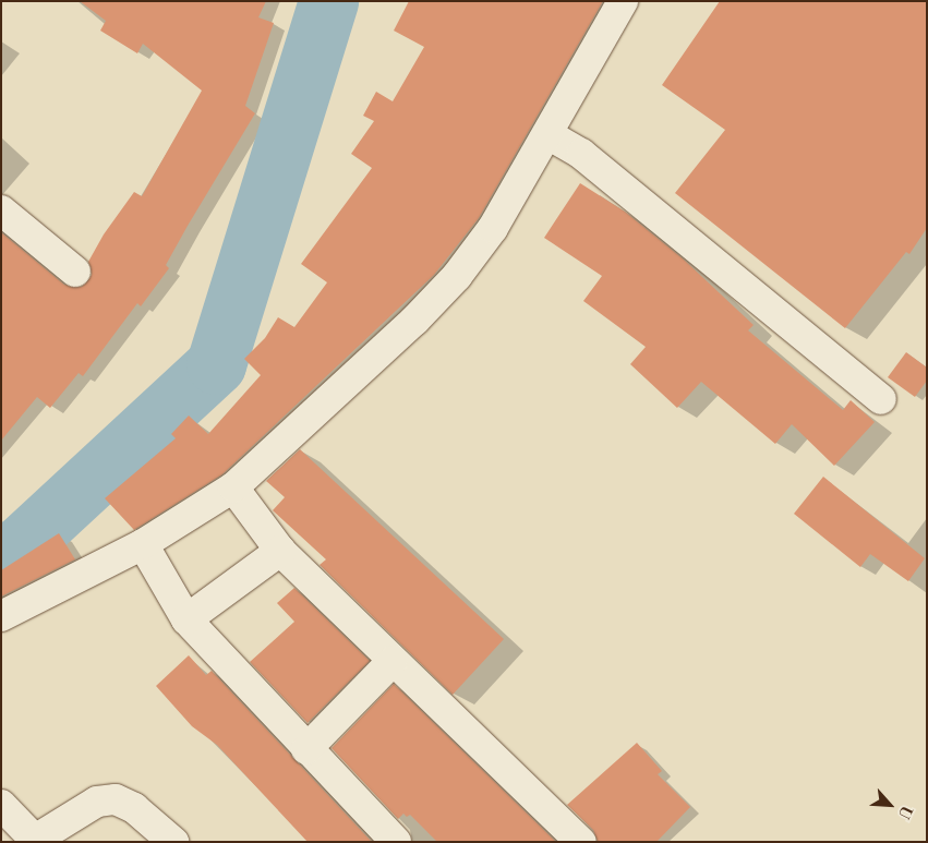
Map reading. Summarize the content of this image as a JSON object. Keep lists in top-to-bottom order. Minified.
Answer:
{"north":"bottom right"}
